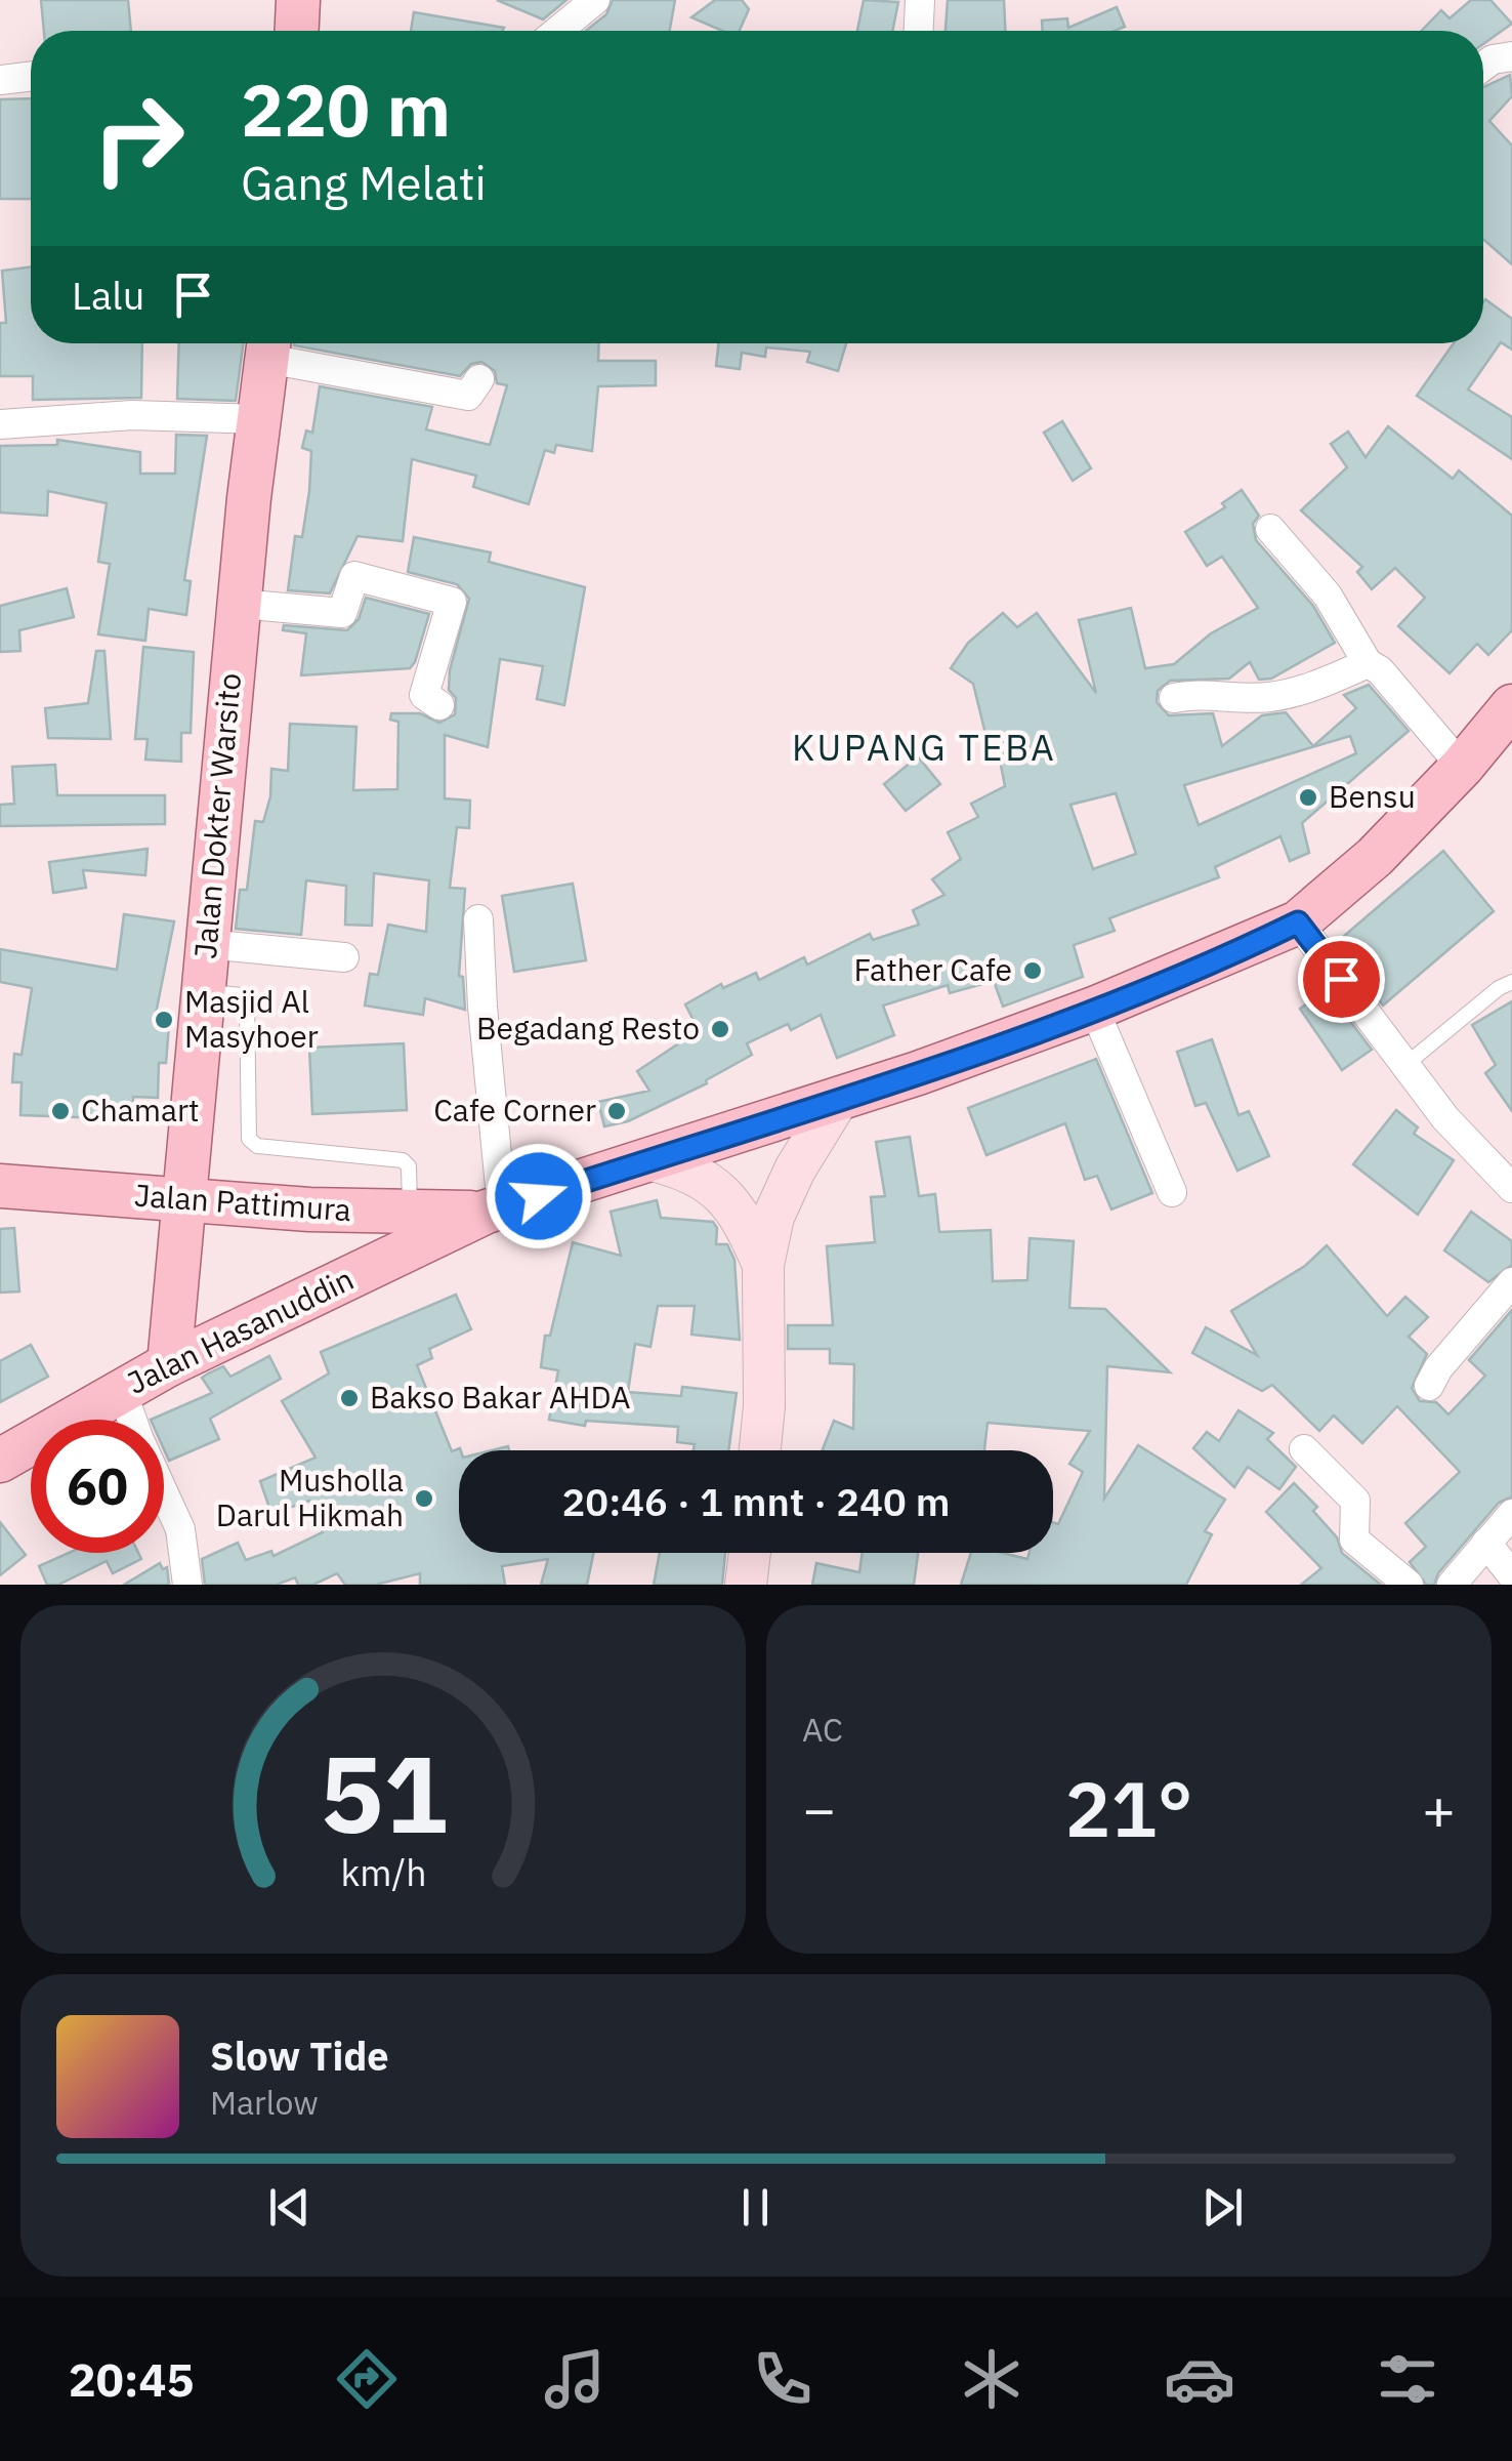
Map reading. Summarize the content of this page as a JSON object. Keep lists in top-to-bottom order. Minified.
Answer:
{"streets":{"main road":["Jalan Dokter Warsito","Jalan Pattimura","Jalan Hasanuddin"]},"crossings":[["Jalan Dokter Warsito","Jalan Pattimura"],["Jalan Dokter Warsito","Jalan Hasanuddin"],["Jalan Pattimura","Jalan Hasanuddin"]],"districts":["KUPANG TEBA"],"places":["Bensu","Father Cafe","Masjid Al Masyhoer","Begadang Resto","Chamart","Cafe Corner","Bakso Bakar AHDA","Musholla Darul Hikmah"],"page":{"turn":["220 m","Gang Melati"],"then":"Lalu","limit":"60","trip":"20:46 · 1 mnt · 240 m","tile":"AC","heat":["−","21°","+"],"song":["Slow Tide","Marlow"],"tabs":"20:45","gauge":["51","km/h"]}}
